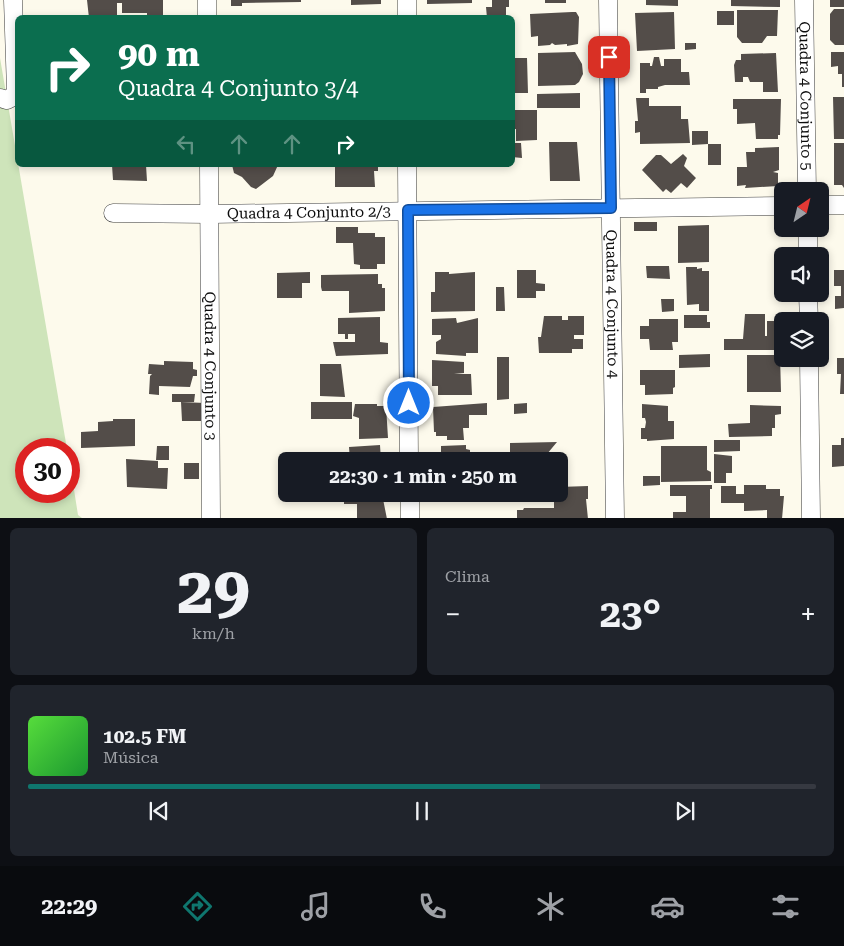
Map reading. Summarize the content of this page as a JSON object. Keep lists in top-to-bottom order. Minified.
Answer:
{"streets":{"street":["Quadra 4 Conjunto 5","Quadra 4 Conjunto 2/3","Quadra 4 Conjunto 4","Quadra 4 Conjunto 3"]},"crossings":[["Quadra 4 Conjunto 2/3","Quadra 4 Conjunto 4"],["Quadra 4 Conjunto 2/3","Quadra 4 Conjunto 3"]],"north":"top right","page":{"turn":["90 m","Quadra 4 Conjunto 3/4"],"limit":"30","trip":"22:30 · 1 min · 250 m","tile":[["29","km/h"],"Clima"],"heat":["−","23°","+"],"song":["102.5 FM","Música"],"tabs":"22:29"}}
